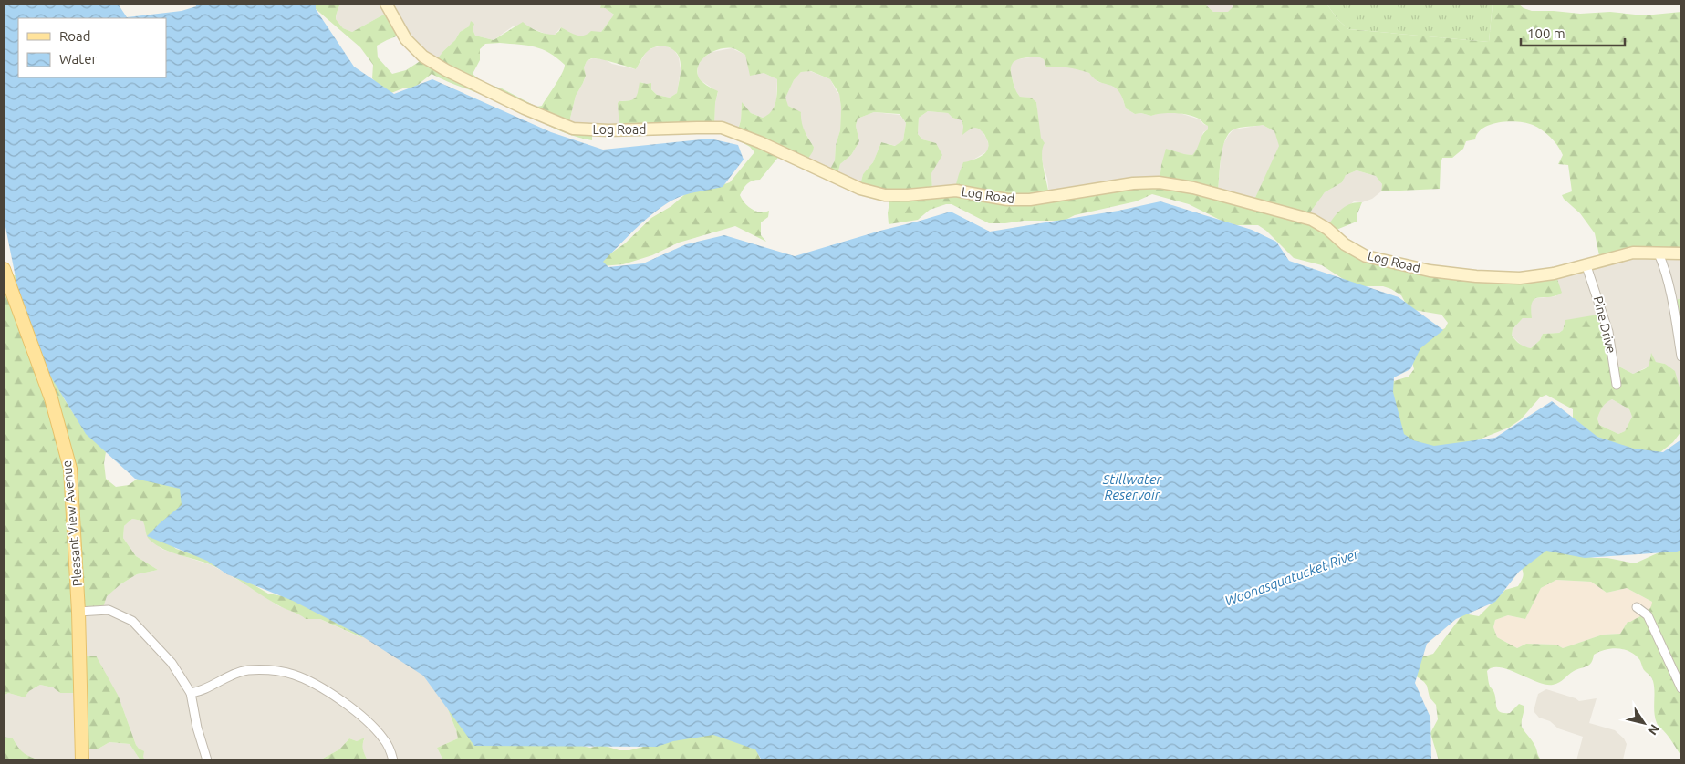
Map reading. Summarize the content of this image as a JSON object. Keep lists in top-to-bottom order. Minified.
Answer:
{"streets":{"main road":["Pleasant View Avenue"],"street":["Log Road","Pine Drive"]},"crossings":[["Log Road","Pine Drive"]],"water":["Stillwater Reservoir","Woonasquatucket River"],"legend":["Road","Water"],"scale_bar":"100 m","north":"bottom right"}
